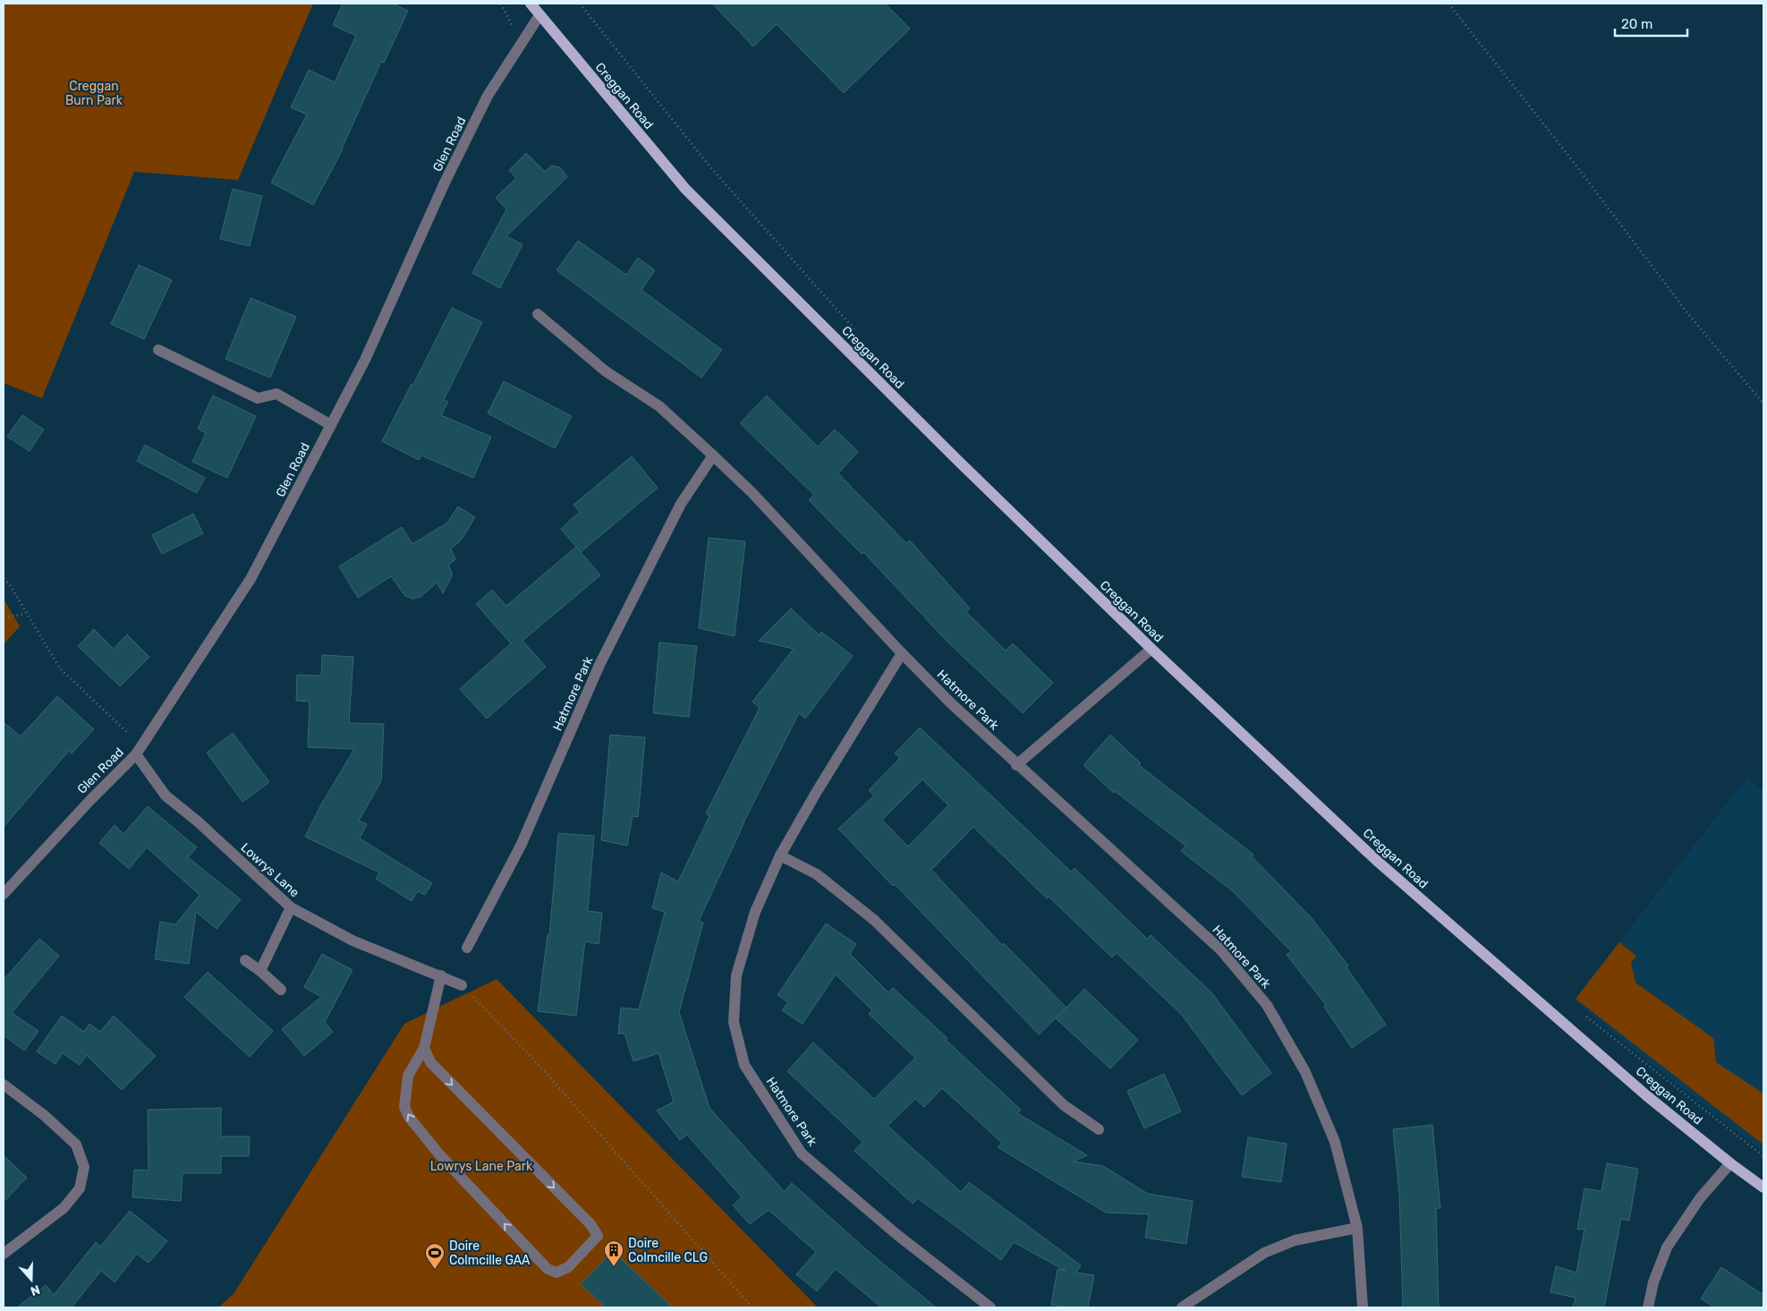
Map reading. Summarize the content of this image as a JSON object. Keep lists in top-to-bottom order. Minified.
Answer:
{"streets":{"main road":["Creggan Road"],"street":["Glen Road","Hatmore Park","Lowrys Lane"]},"crossings":[["Creggan Road","Glen Road"],["Glen Road","Lowrys Lane"]],"parks":["Creggan Burn Park","Lowrys Lane Park"],"places":{"building":["Doire Colmcille CLG"],"sports":["Doire Colmcille GAA"]},"scale_bar":"20 m","north":"bottom"}
